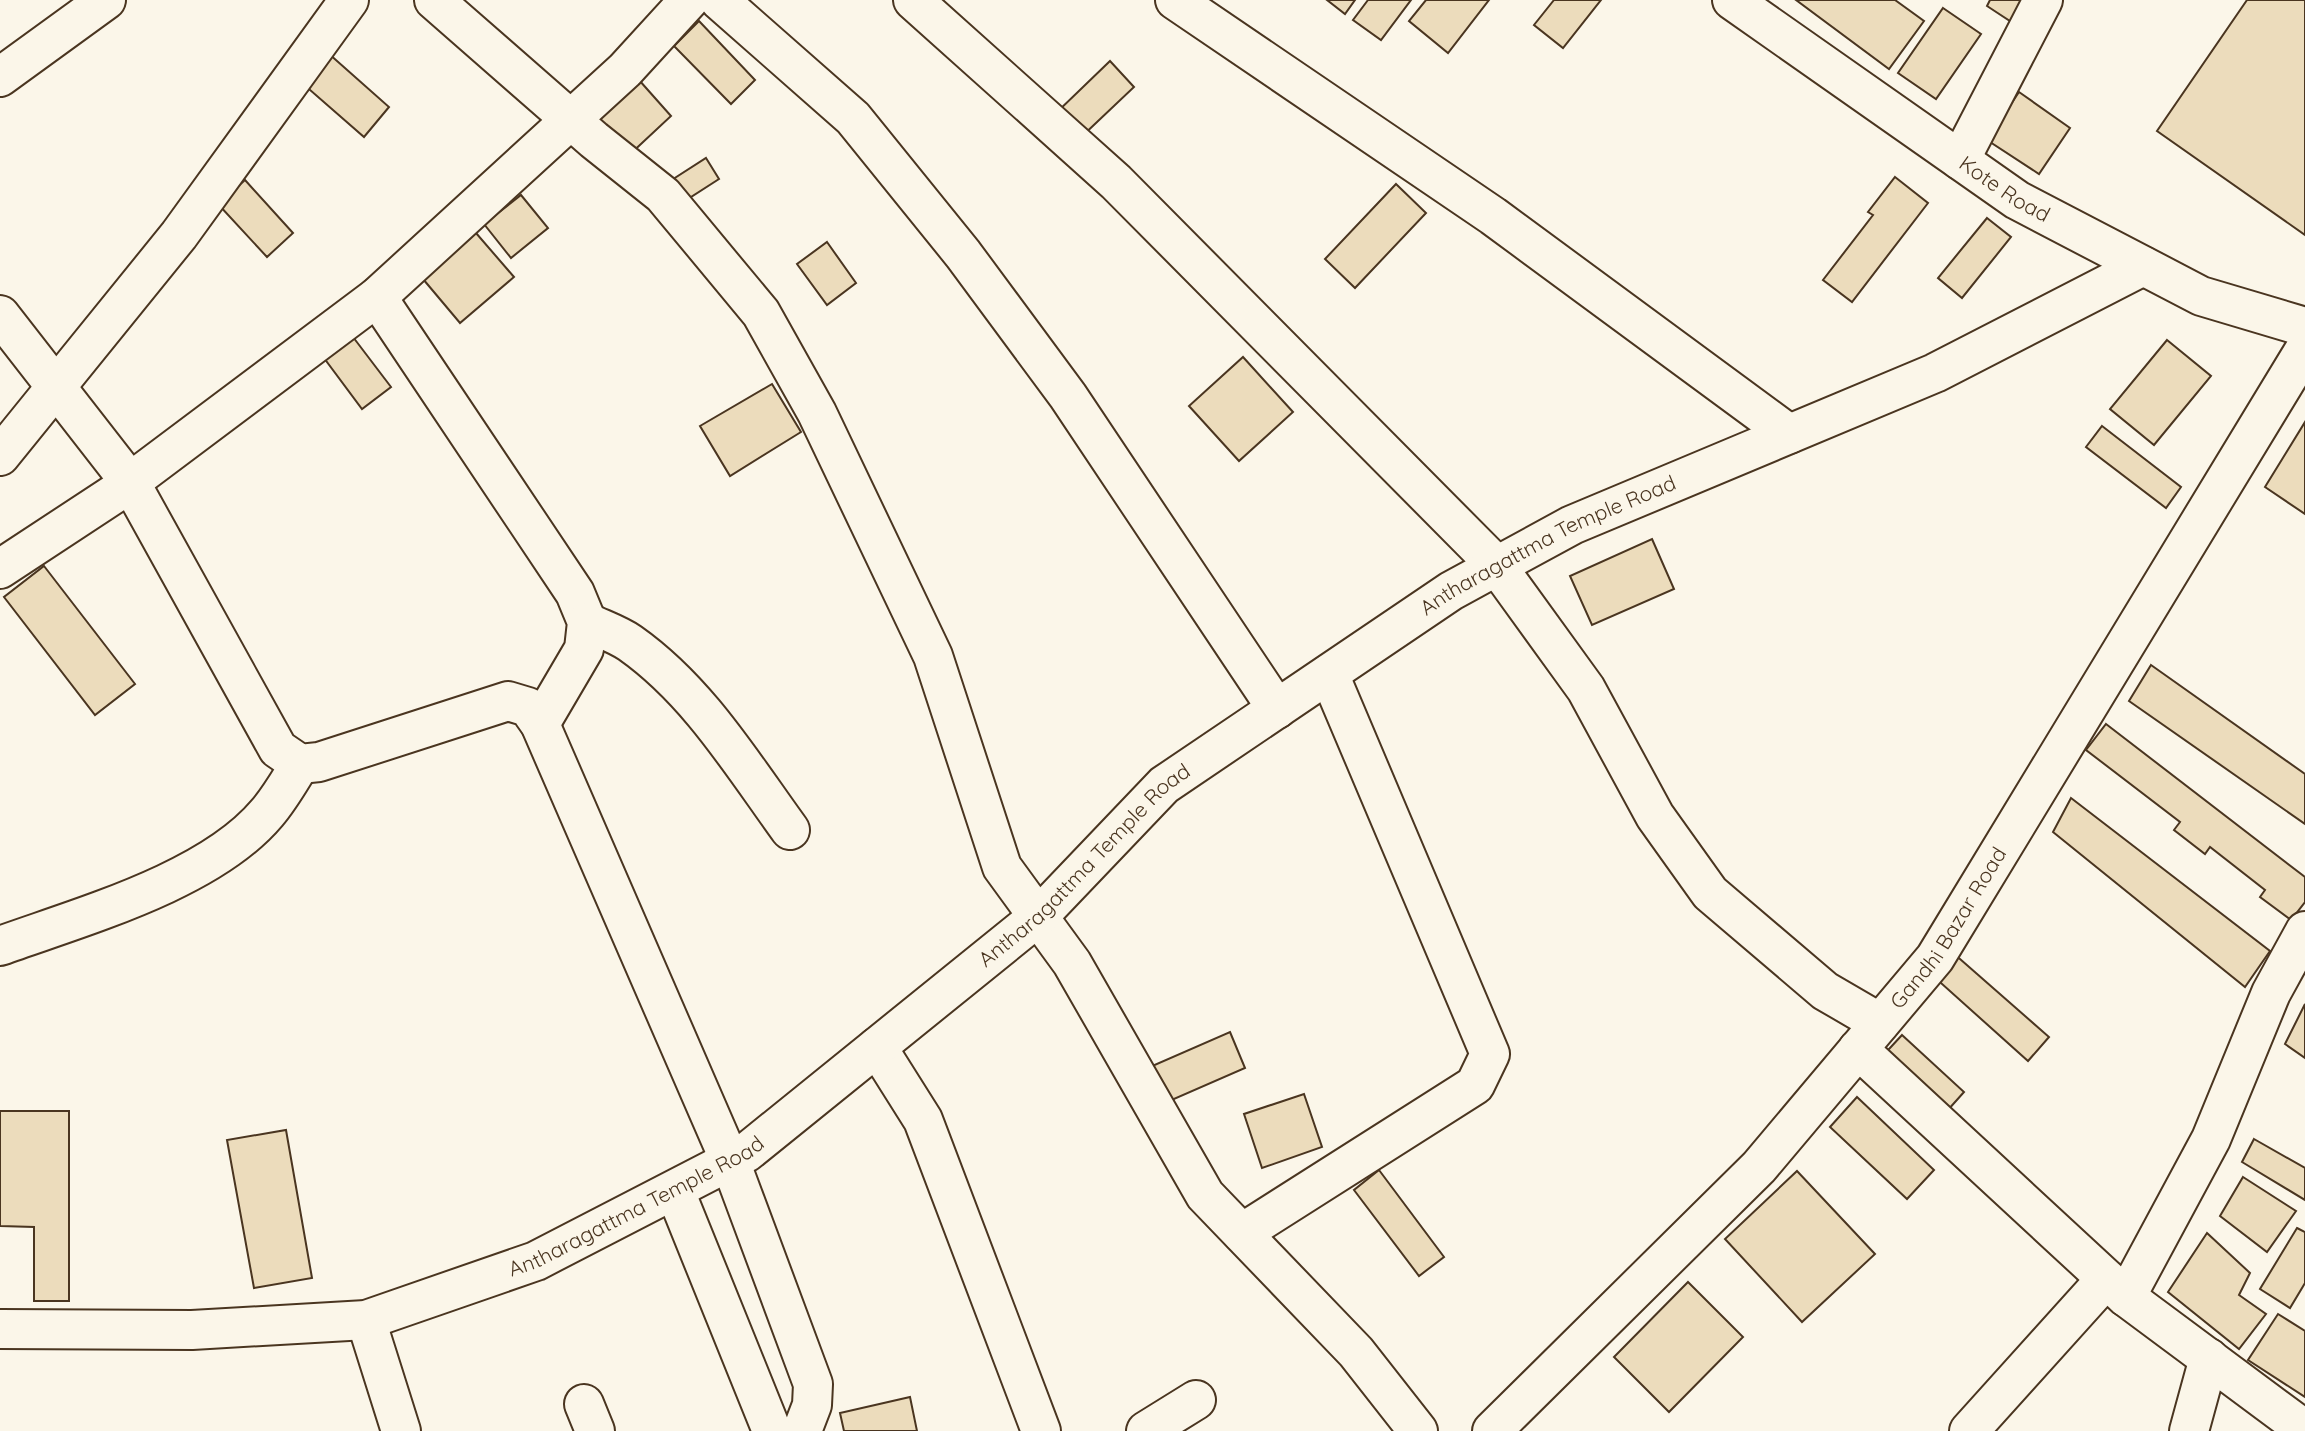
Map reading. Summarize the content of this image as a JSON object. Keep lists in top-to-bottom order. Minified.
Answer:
{"streets":{"street":["Kote Road","Antharagattma Temple Road","Gandhi Bazar Road"]},"crossings":[["Kote Road","Antharagattma Temple Road"]]}
